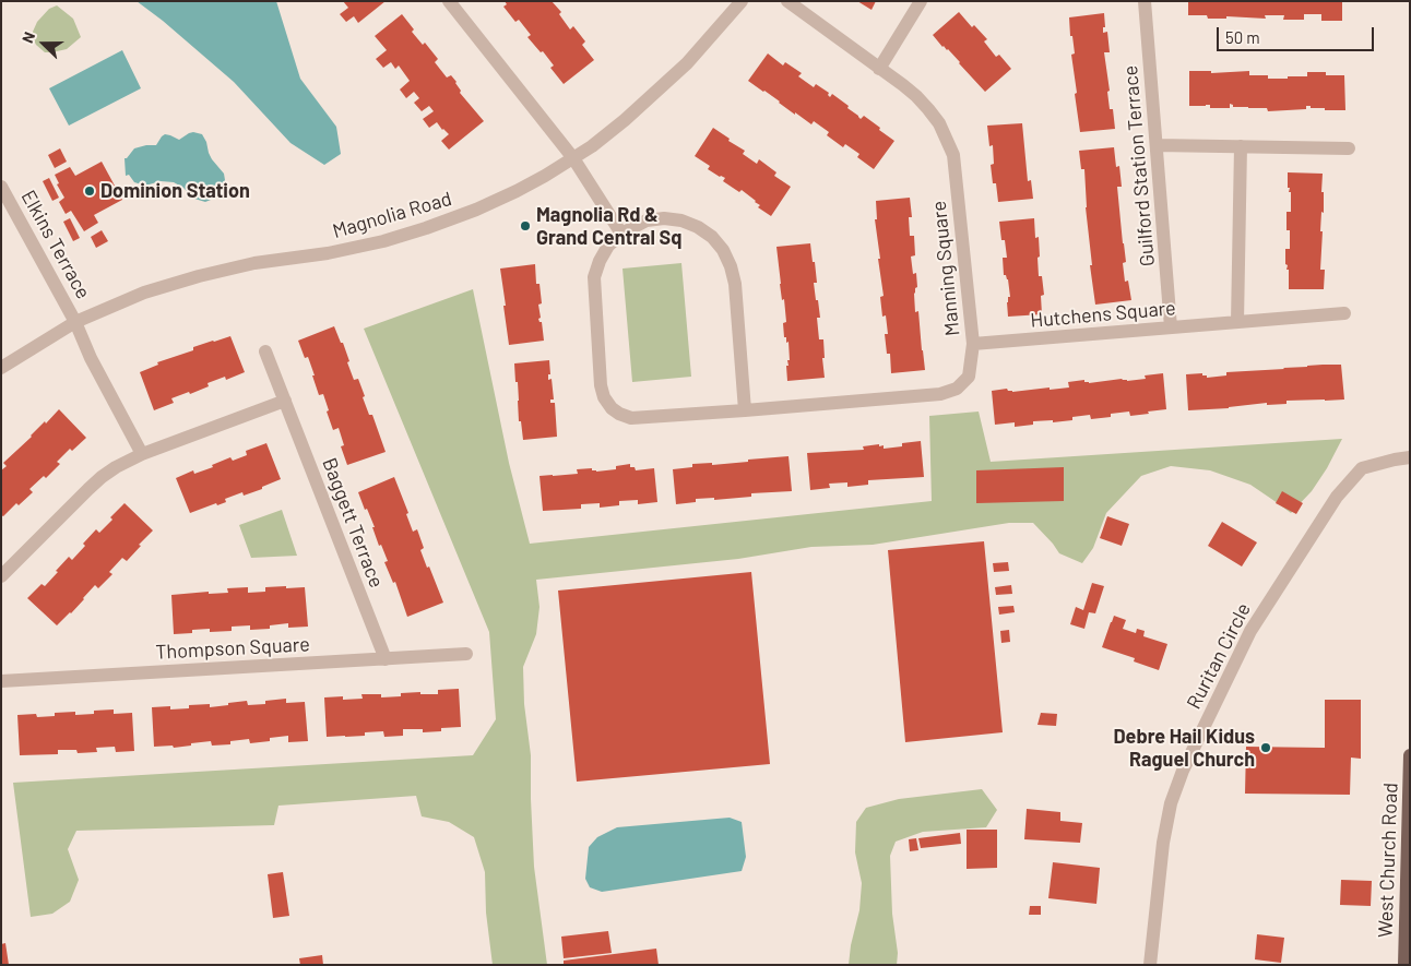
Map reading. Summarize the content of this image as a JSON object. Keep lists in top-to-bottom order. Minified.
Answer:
{"streets":{"main road":["West Church Road"],"street":["Guilford Station Terrace","Magnolia Road","Elkins Terrace","Manning Square","Hutchens Square","Baggett Terrace","Thompson Square","Ruritan Circle"]},"crossings":[["Guilford Station Terrace","Hutchens Square"],["Magnolia Road","Elkins Terrace"],["Manning Square","Hutchens Square"],["Baggett Terrace","Thompson Square"]],"places":["Dominion Station","Magnolia Rd & Grand Central Sq","Debre Hail Kidus Raguel Church"],"scale_bar":"50 m","north":"left"}
